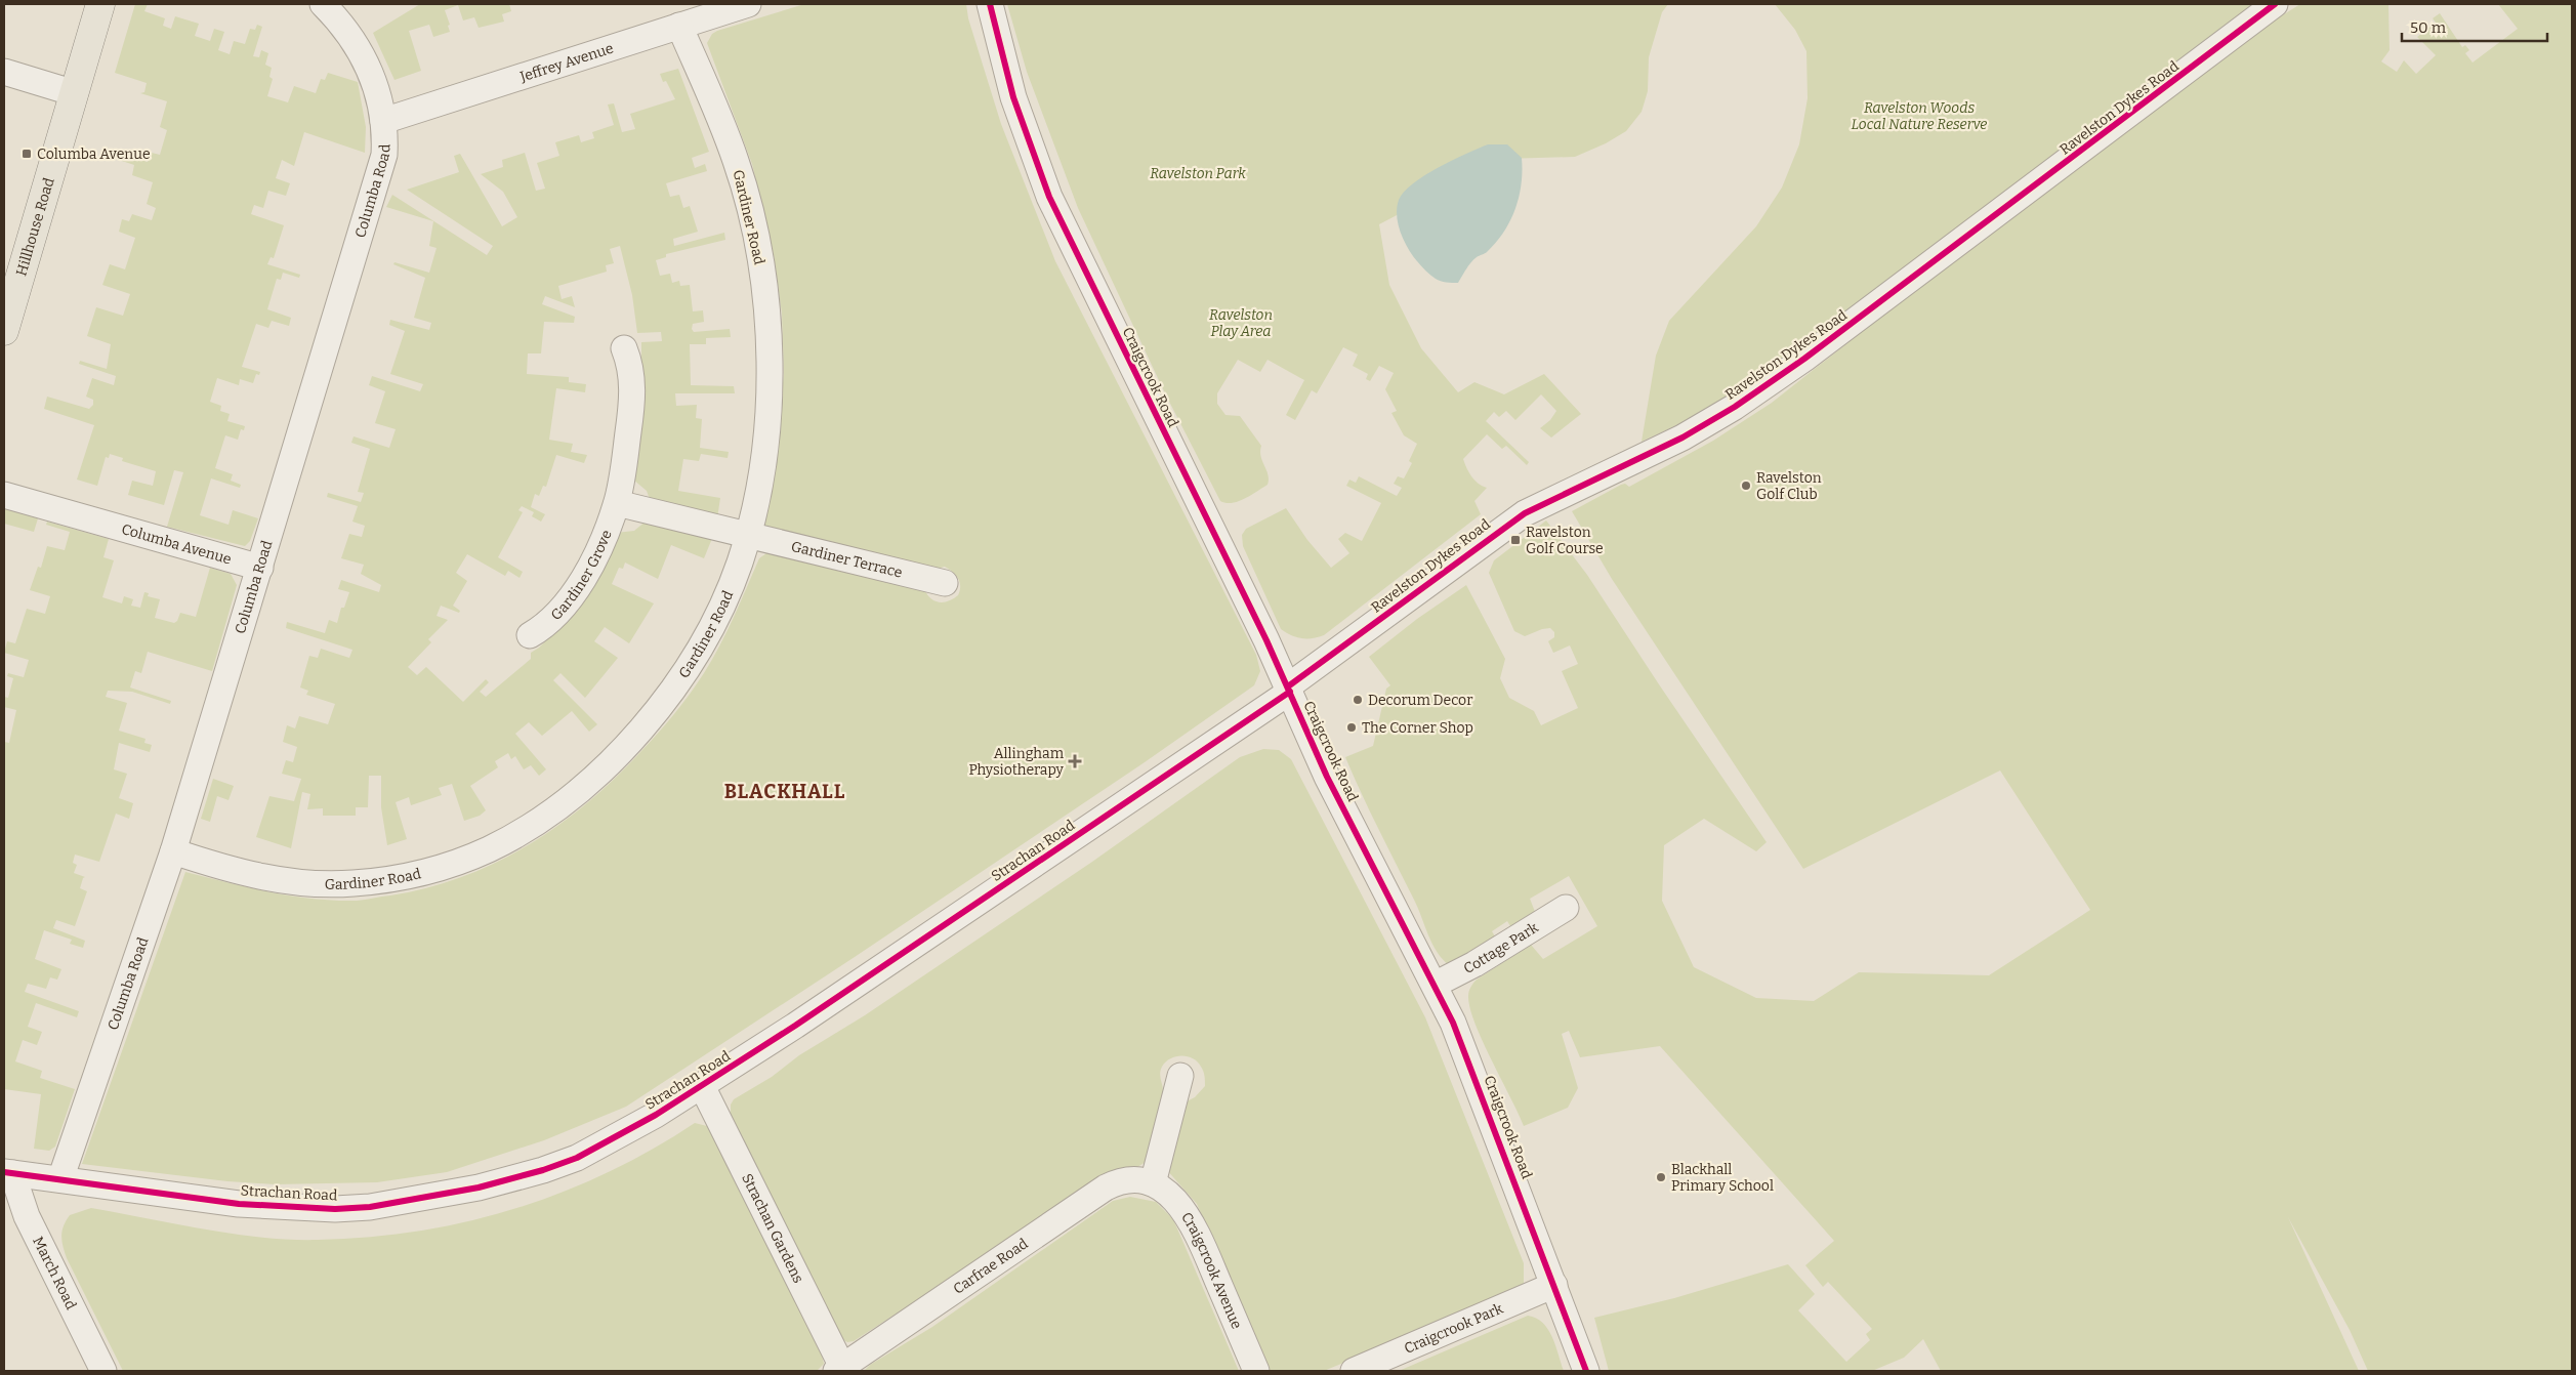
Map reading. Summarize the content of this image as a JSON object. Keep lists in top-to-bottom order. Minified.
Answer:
{"streets":{"main road":["Hillhouse Road"],"street":["Jeffrey Avenue","Ravelston Dykes Road","Columba Road","Gardiner Road","Craigcrook Road","Columba Avenue","Gardiner Terrace","Gardiner Grove","Strachan Road","Cottage Park","Strachan Gardens","Carfrae Road","Craigcrook Avenue","March Road","Craigcrook Park"]},"crossings":[["Jeffrey Avenue","Columba Road"],["Jeffrey Avenue","Gardiner Road"],["Ravelston Dykes Road","Craigcrook Road"],["Ravelston Dykes Road","Strachan Road"],["Columba Road","Gardiner Road"],["Columba Road","Columba Avenue"],["Columba Road","Strachan Road"],["Gardiner Road","Gardiner Terrace"],["Craigcrook Road","Strachan Road"],["Craigcrook Road","Cottage Park"],["Craigcrook Road","Craigcrook Park"],["Strachan Road","Strachan Gardens"],["Strachan Road","March Road"],["Strachan Gardens","Carfrae Road"],["Carfrae Road","Craigcrook Avenue"]],"districts":["BLACKHALL"],"parks":["Ravelston Woods Local Nature Reserve","Ravelston Park","Ravelston Play Area"],"places":{"transit":["Columba Avenue","Ravelston Golf Course"],"other":["Ravelston Golf Club","Decorum Decor","The Corner Shop","Blackhall Primary School"],"health":["Allingham Physiotherapy"]},"scale_bar":"50 m"}
